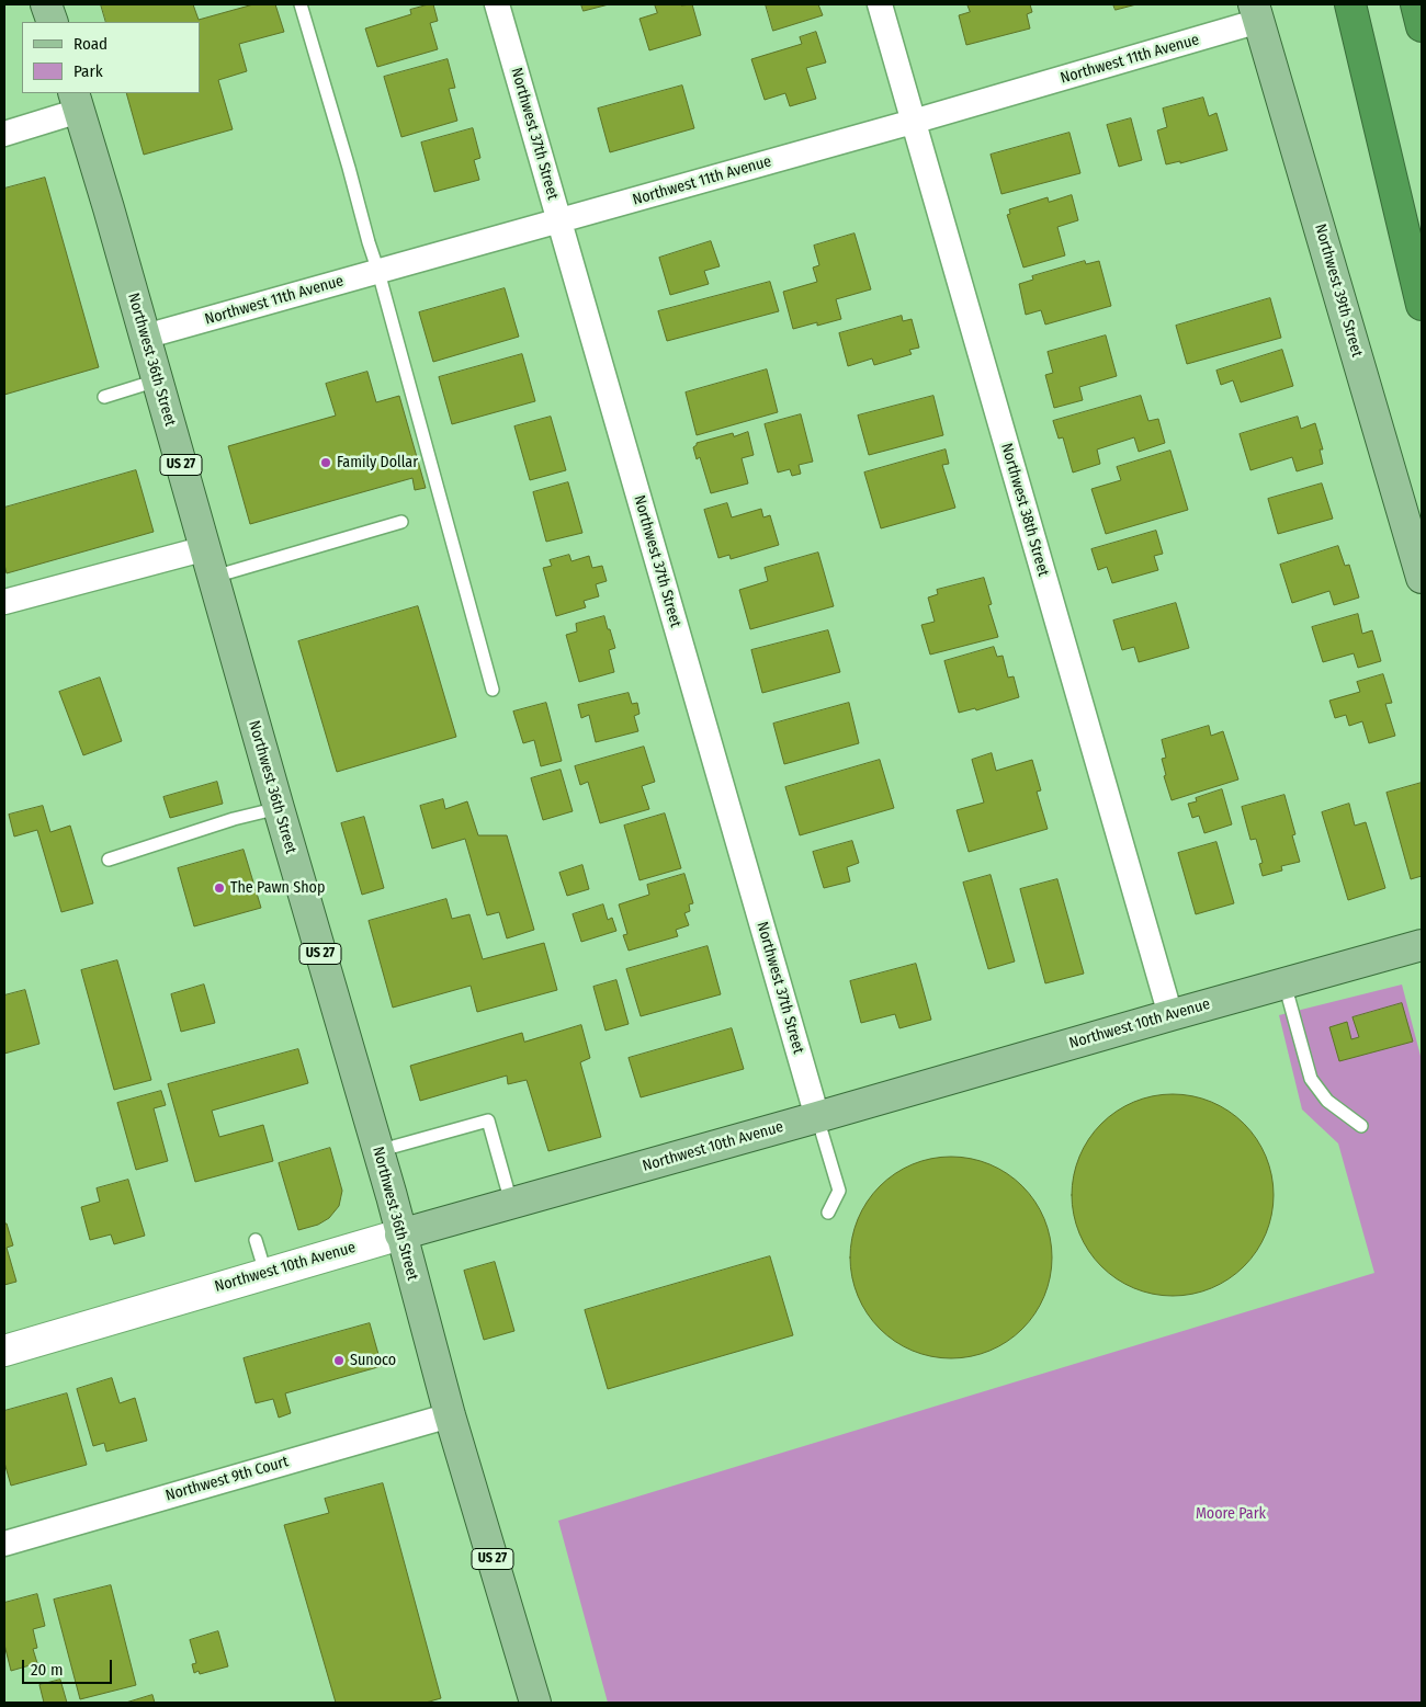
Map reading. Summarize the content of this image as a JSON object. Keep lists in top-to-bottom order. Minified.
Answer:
{"streets":{"main road":["Northwest 39th Street","Northwest 36th Street","US 27","Northwest 10th Avenue"],"street":["Northwest 11th Avenue","Northwest 37th Street","Northwest 38th Street","Northwest 9th Court"]},"crossings":[["Northwest 11th Avenue","Northwest 37th Street"],["Northwest 11th Avenue","Northwest 39th Street"],["Northwest 11th Avenue","Northwest 36th Street"],["Northwest 11th Avenue","Northwest 38th Street"],["Northwest 37th Street","Northwest 10th Avenue"],["Northwest 36th Street","Northwest 10th Avenue"],["Northwest 36th Street","Northwest 9th Court"],["Northwest 38th Street","Northwest 10th Avenue"]],"parks":["Moore Park"],"places":["Family Dollar","The Pawn Shop","Sunoco"],"legend":["Road","Park"],"scale_bar":"20 m"}
